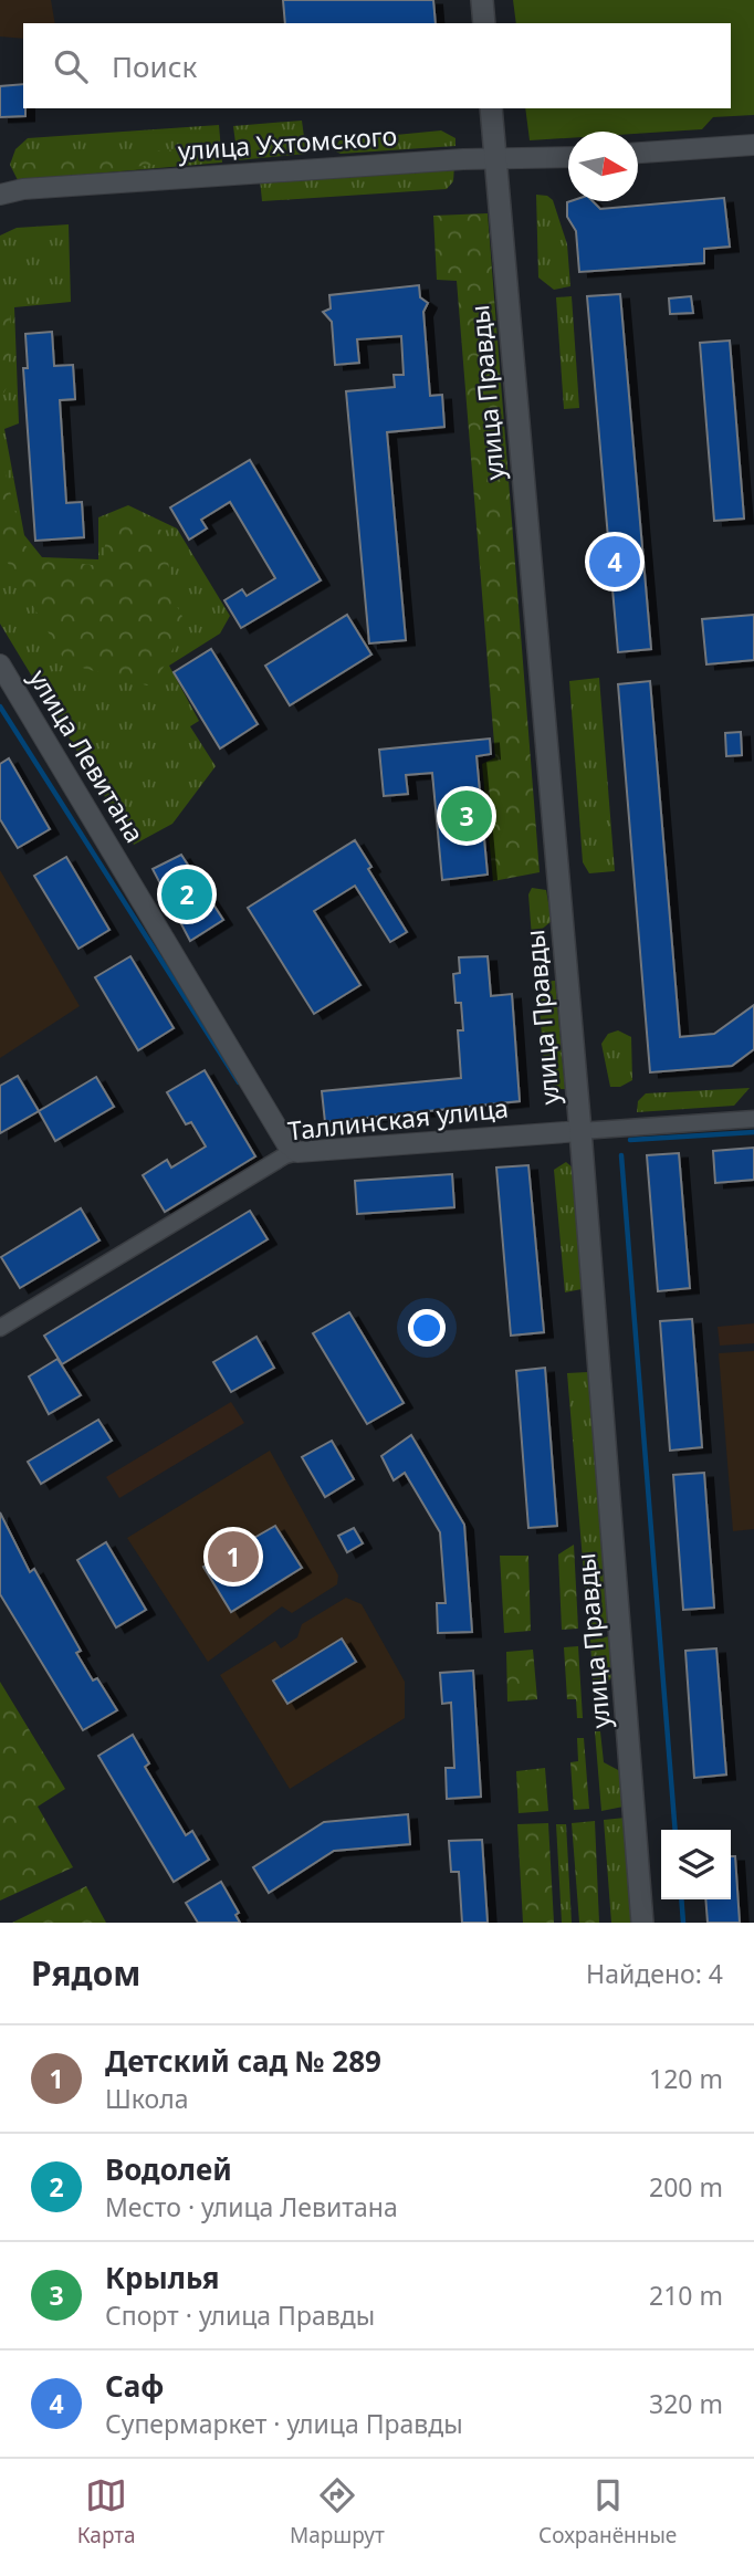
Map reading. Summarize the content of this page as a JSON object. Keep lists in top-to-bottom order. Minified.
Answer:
{"streets":{"main road":["улица Правды"],"street":["улица Ухтомского","улица Левитана","Таллинская улица"]},"crossings":[["улица Ухтомского","улица Правды"],["улица Правды","Таллинская улица"],["улица Левитана","Таллинская улица"]],"north":"right","page":{"search":"Поиск","pins":["4","3","2","1"],"heading":["Рядом","Найдено: 4"],"list":[{"mark":"1","name":"Детский сад № 289","note":"Школа","value":"120 m"},{"mark":"2","name":"Водолей","note":"Место · улица Левитана","value":"200 m"},{"mark":"3","name":"Крылья","note":"Спорт · улица Правды","value":"210 m"},{"mark":"4","name":"Саф","note":"Супермаркет · улица Правды","value":"320 m"}],"nav":["Карта","Маршрут","Сохранённые"]}}
